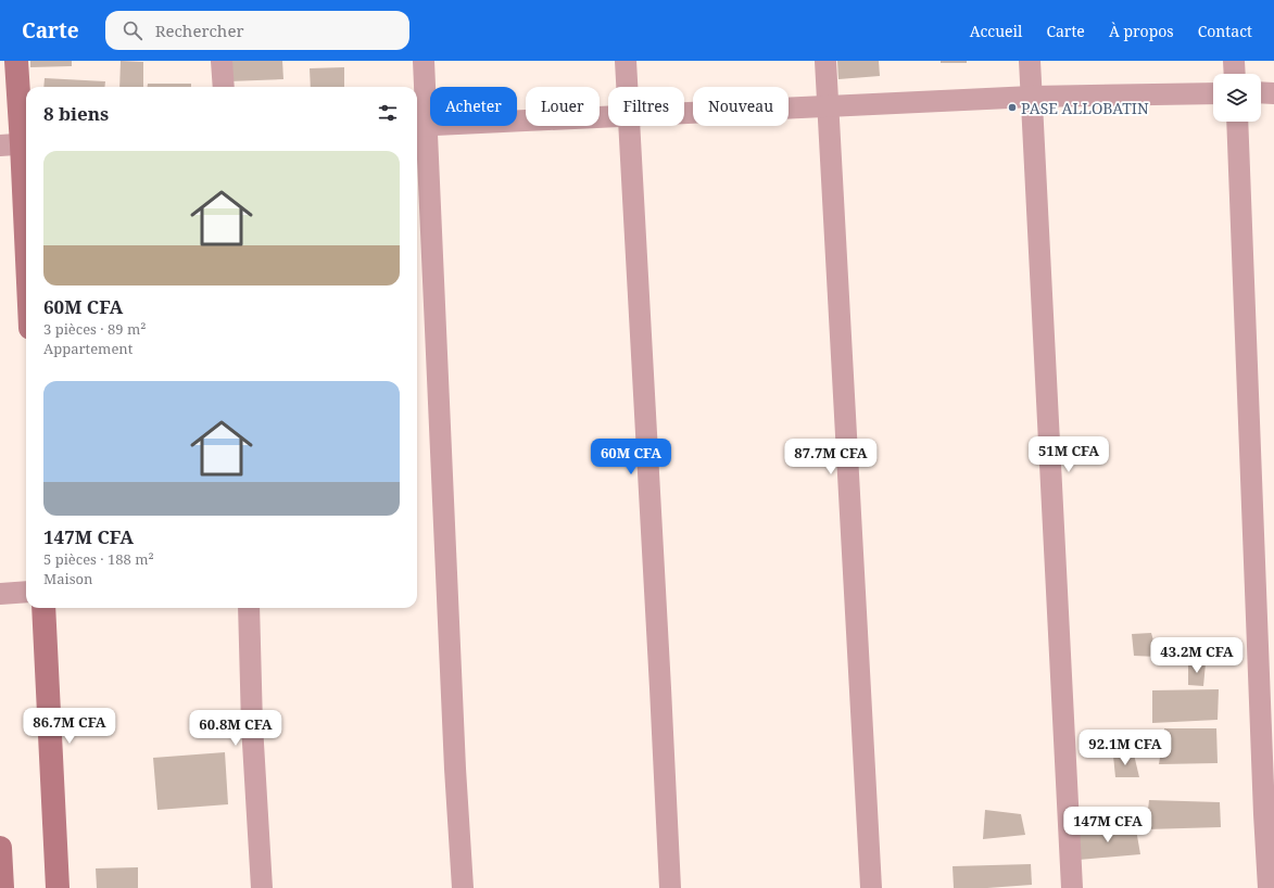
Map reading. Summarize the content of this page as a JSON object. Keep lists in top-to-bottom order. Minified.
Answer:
{"places":["PASE ALLOBATIN"],"page":{"header":"Carte","search":"Rechercher","nav":["Accueil","Carte","À propos","Contact"],"chip":["Acheter","Louer","Filtres","Nouveau"],"heading":"8 biens","list":[{"name":"60M CFA","note":"3 pièces · 89 m² · Appartement"},{"name":"147M CFA","note":"5 pièces · 188 m² · Maison"}],"price":["51M CFA","60M CFA","87.7M CFA","43.2M CFA","86.7M CFA","60.8M CFA","92.1M CFA","147M CFA"]}}
